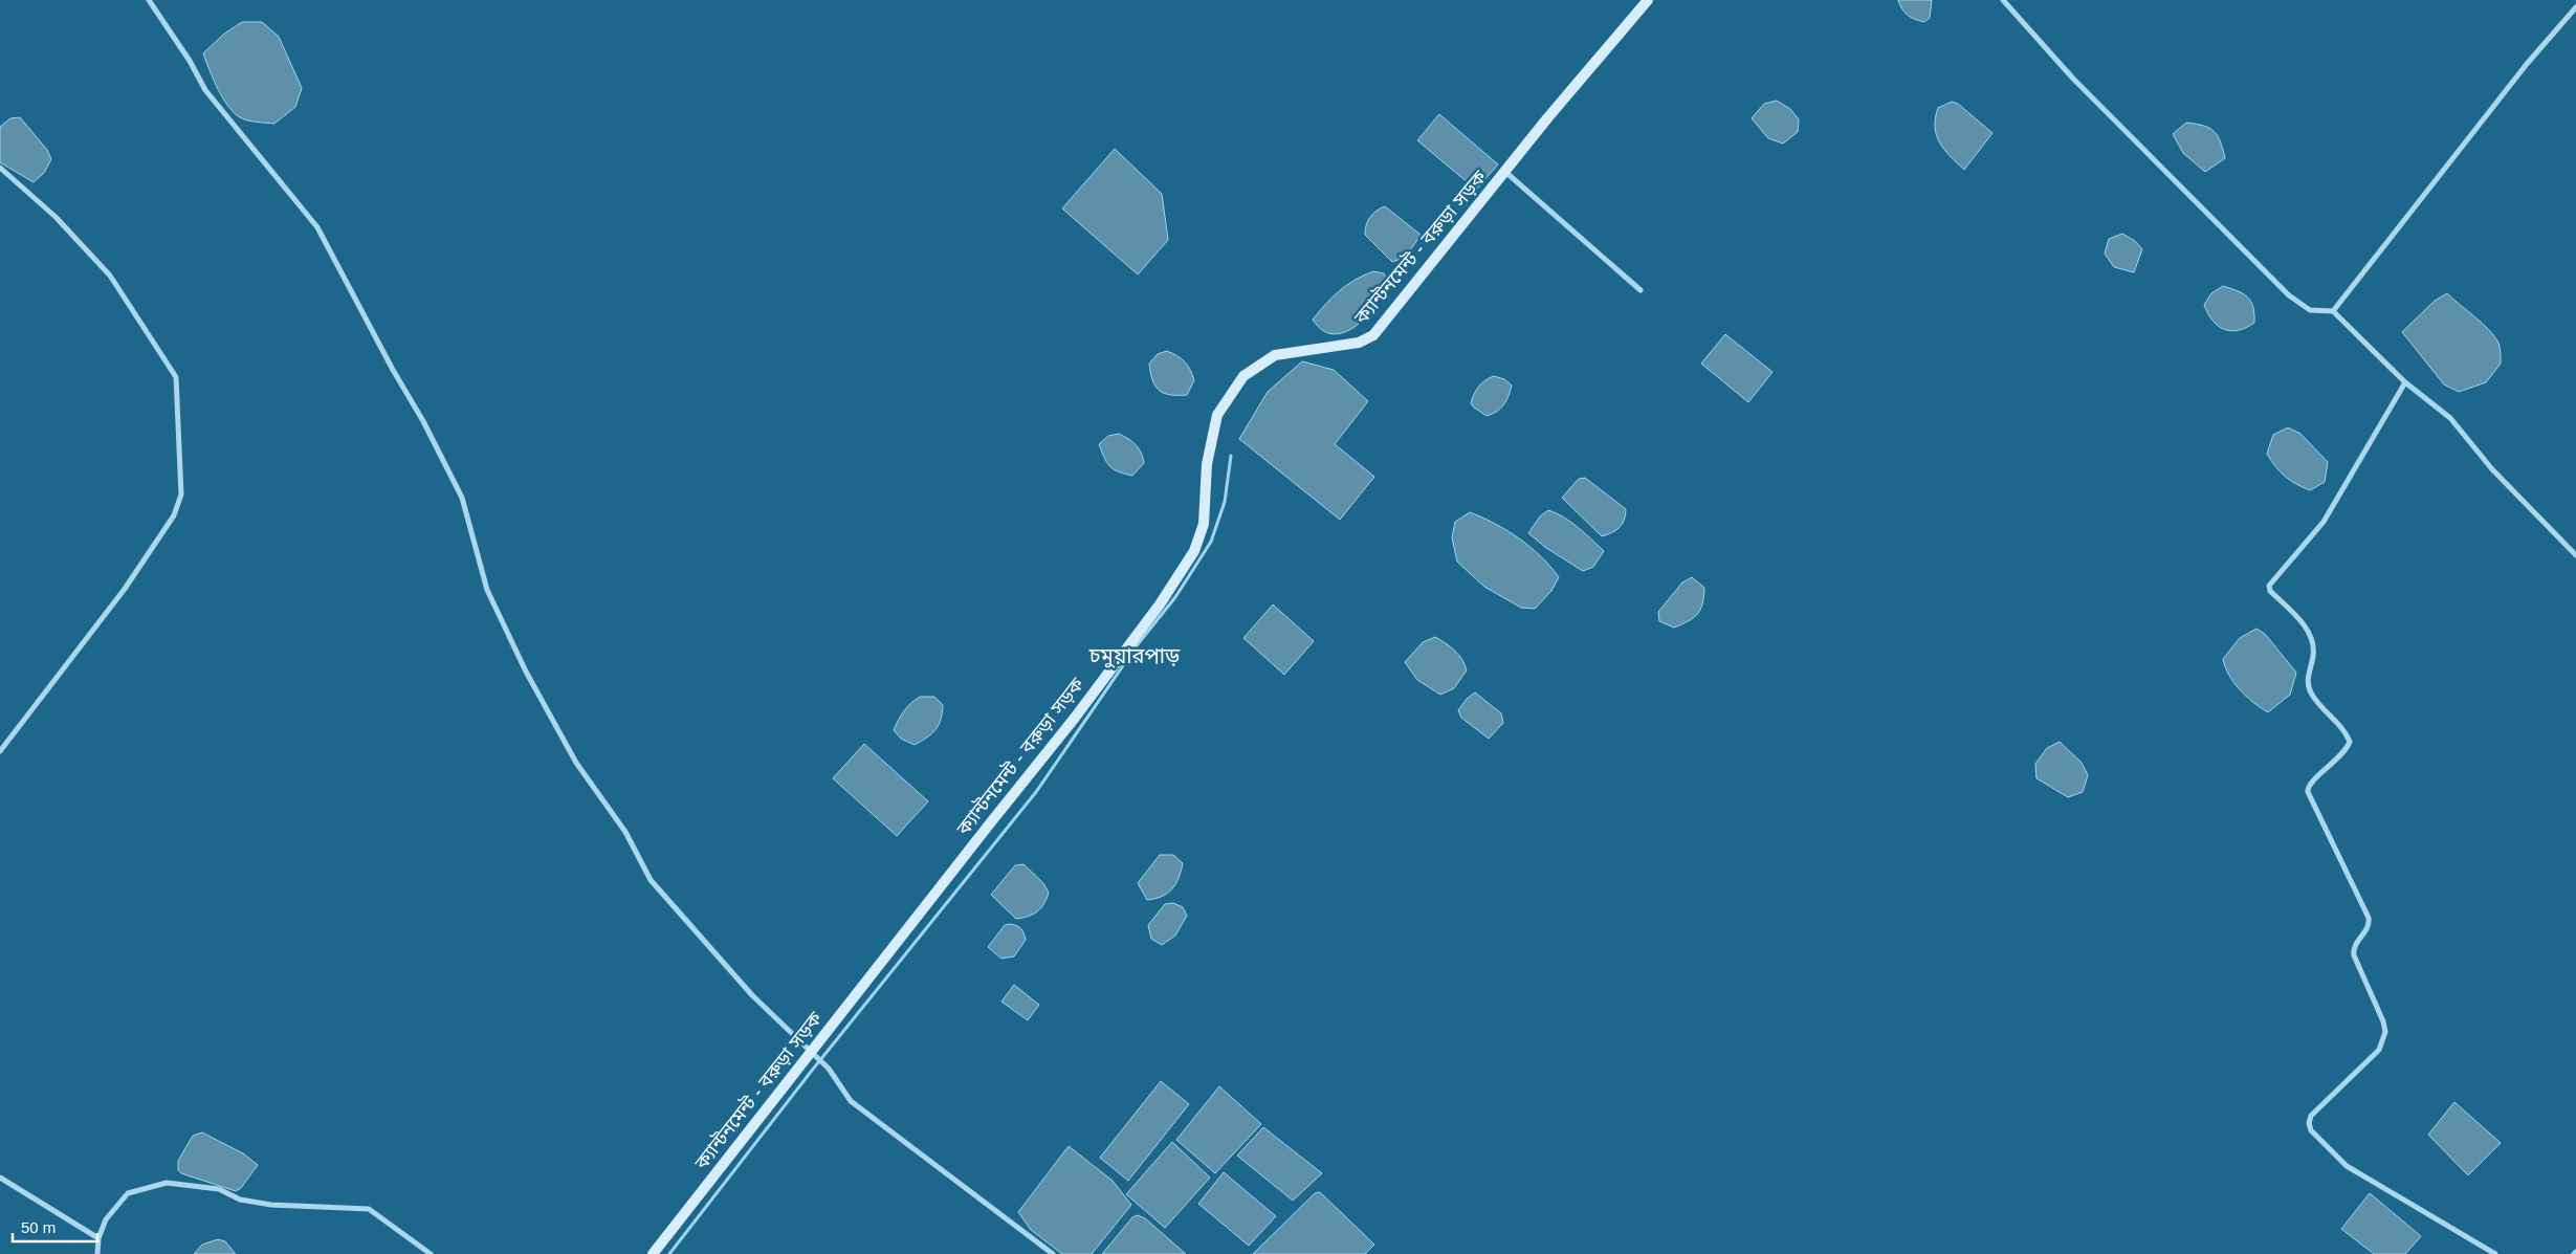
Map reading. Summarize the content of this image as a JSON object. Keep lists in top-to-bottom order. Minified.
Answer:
{"streets":{"main road":["ক্যান্টনমেন্ট - বরুড়া সড়ক"]},"districts":["চমুয়ারপাড়"],"scale_bar":"50 m"}
